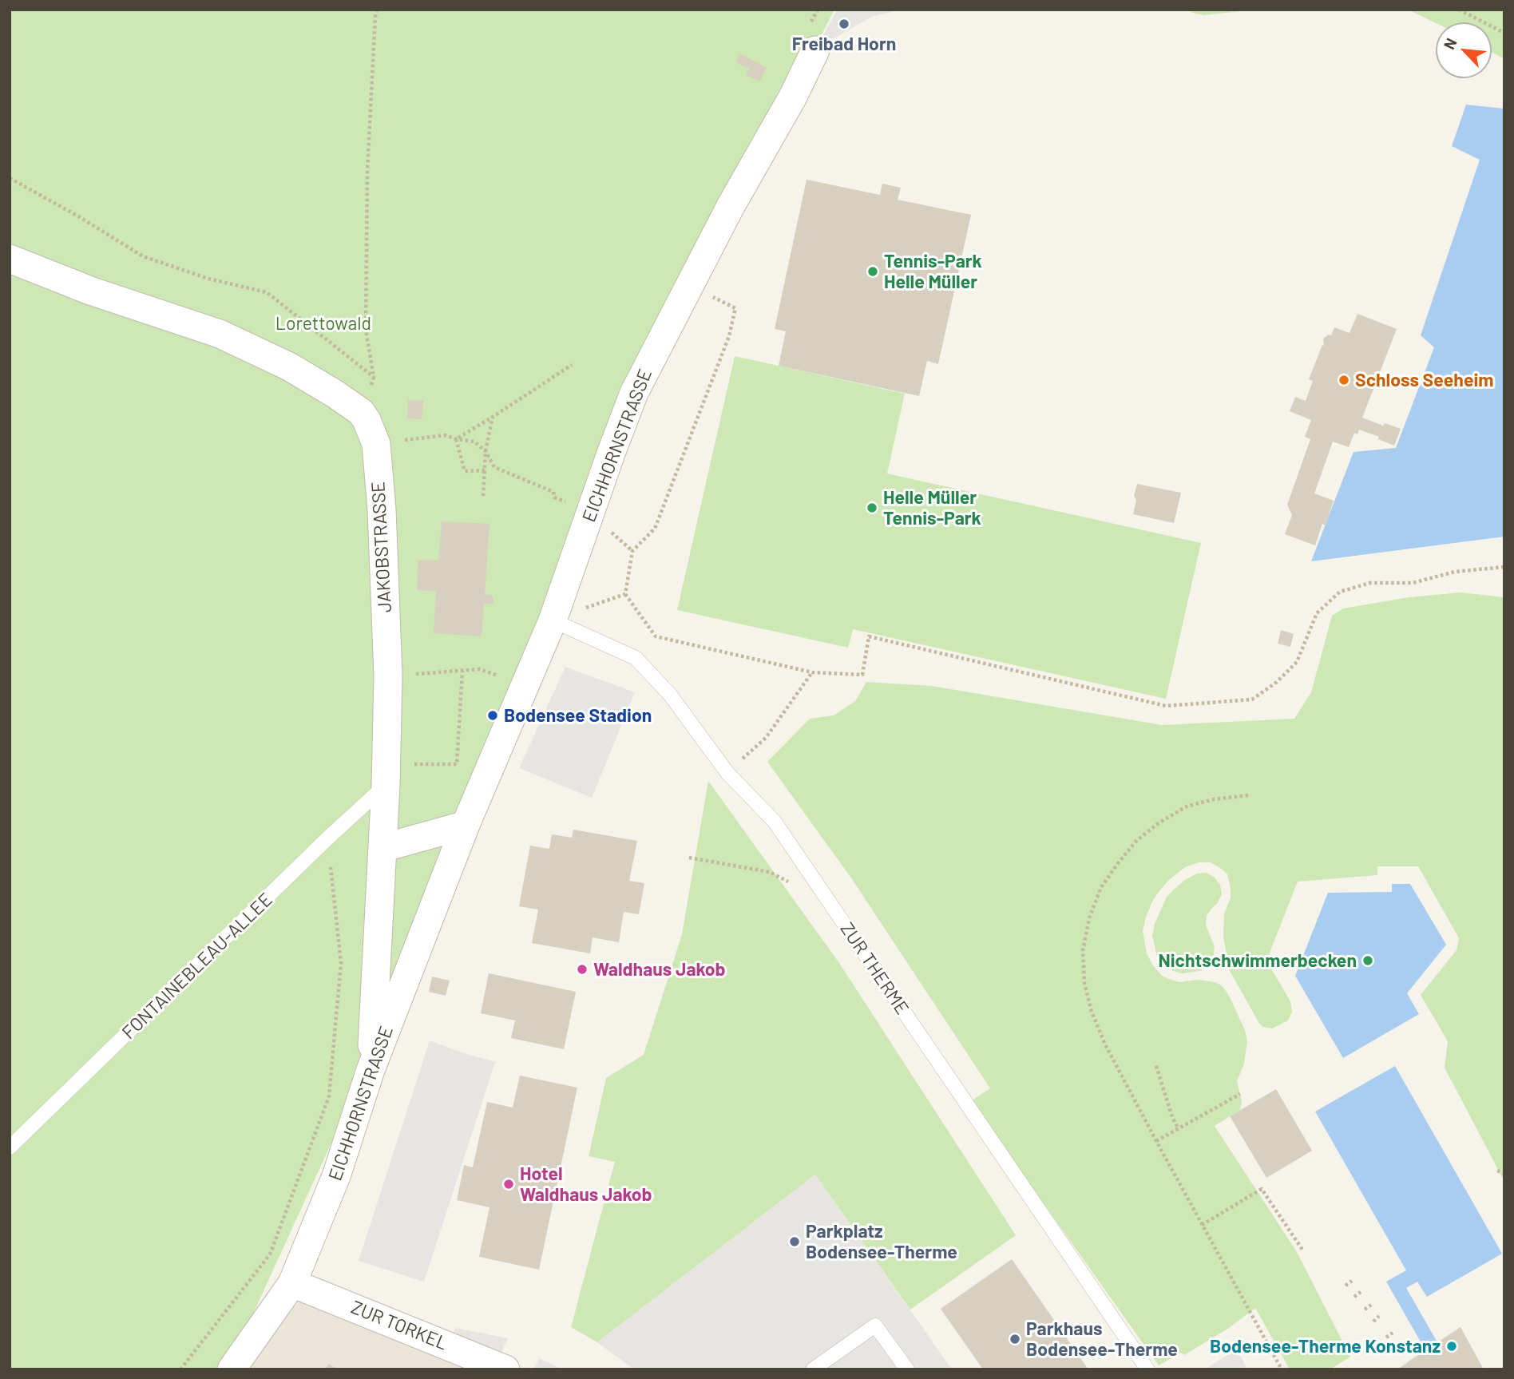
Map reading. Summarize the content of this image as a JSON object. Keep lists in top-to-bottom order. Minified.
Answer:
{"streets":{"street":["EICHHORNSTRASSE","JAKOBSTRASSE","ZUR TORKEL"],"lane":["FONTAINEBLEAU-ALLEE","ZUR THERME"]},"crossings":[["EICHHORNSTRASSE","JAKOBSTRASSE"],["EICHHORNSTRASSE","ZUR THERME"],["EICHHORNSTRASSE","ZUR TORKEL"],["JAKOBSTRASSE","FONTAINEBLEAU-ALLEE"]],"parks":["Lorettowald"],"places":["Freibad Horn","Tennis-Park Helle Müller","Schloss Seeheim","Helle Müller Tennis-Park","Bodensee Stadion","Nichtschwimmerbecken","Waldhaus Jakob","Hotel Waldhaus Jakob","Parkplatz Bodensee-Therme","Parkhaus Bodensee-Therme","Bodensee-Therme Konstanz"],"north":"top left"}
